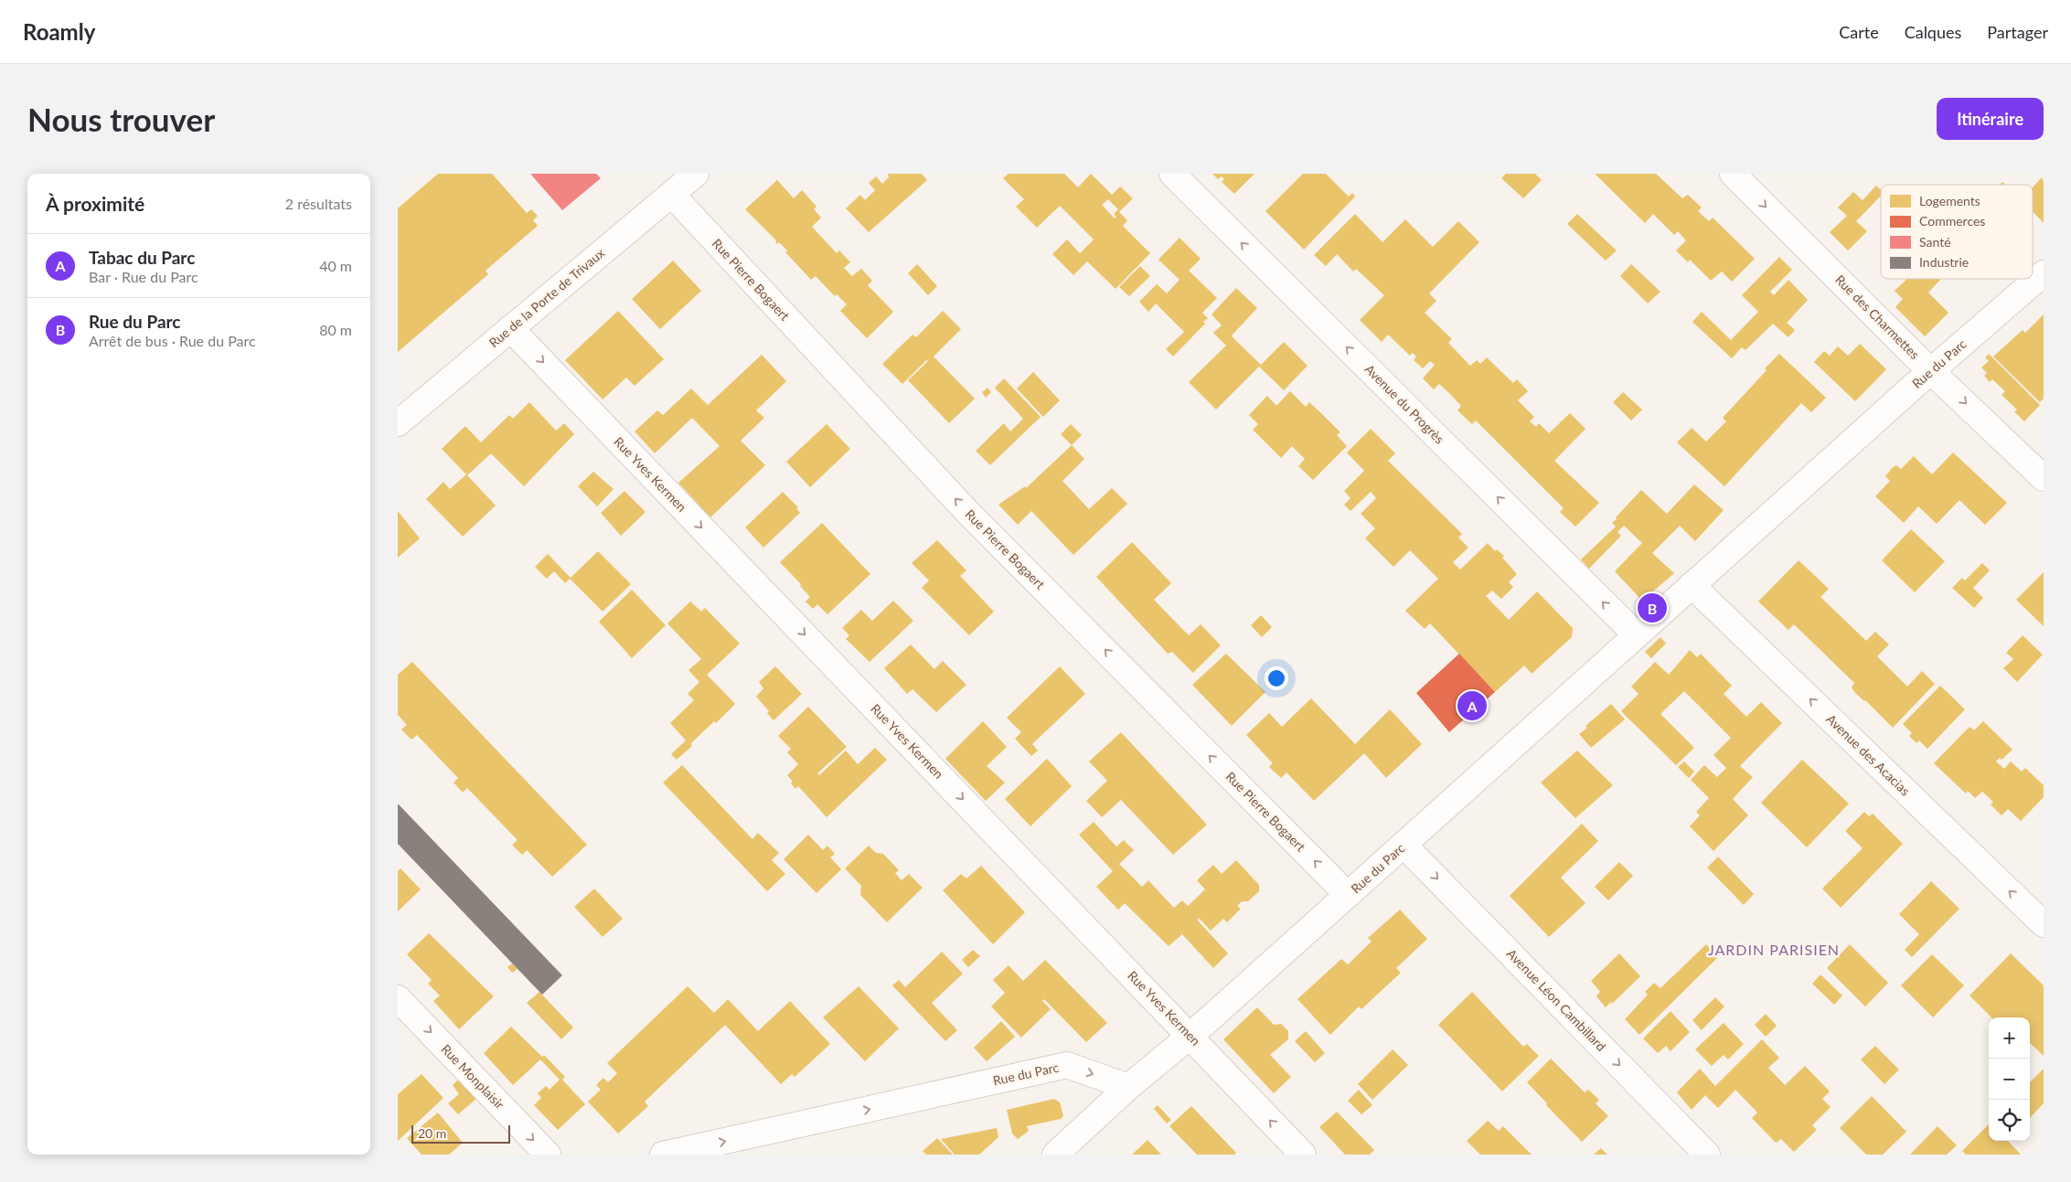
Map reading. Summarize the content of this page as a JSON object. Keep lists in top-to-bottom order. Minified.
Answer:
{"streets":{"street":["Rue Pierre Bogaert","Rue de la Porte de Trivaux","Rue des Charmettes","Rue du Parc","Avenue du Progrès","Rue Yves Kermen","Avenue des Acacias","Avenue Léon Cambillard","Rue Monplaisir"]},"crossings":[["Rue Pierre Bogaert","Rue de la Porte de Trivaux"],["Rue Pierre Bogaert","Rue du Parc"],["Rue de la Porte de Trivaux","Rue Yves Kermen"],["Rue des Charmettes","Rue du Parc"],["Rue du Parc","Avenue du Progrès"],["Rue du Parc","Rue Yves Kermen"],["Rue du Parc","Avenue des Acacias"],["Rue du Parc","Avenue Léon Cambillard"]],"one_way":["Rue Pierre Bogaert","Rue des Charmettes","Avenue du Progrès","Avenue des Acacias","Avenue Léon Cambillard","Rue Monplaisir"],"districts":["JARDIN PARISIEN"],"legend":["Logements","Commerces","Santé","Industrie"],"scale_bar":"20 m","page":{"header":"Roamly","nav":["Carte","Calques","Partager"],"buttons":"Itinéraire","title":"Nous trouver","heading":["À proximité","2 résultats"],"list":[{"mark":"A","name":"Tabac du Parc","note":"Bar · Rue du Parc","value":"40 m"},{"mark":"B","name":"Rue du Parc","note":"Arrêt de bus · Rue du Parc","value":"80 m"}],"pins":["B","A"],"map_buttons":["+","−"],"scale":"20 m"}}
